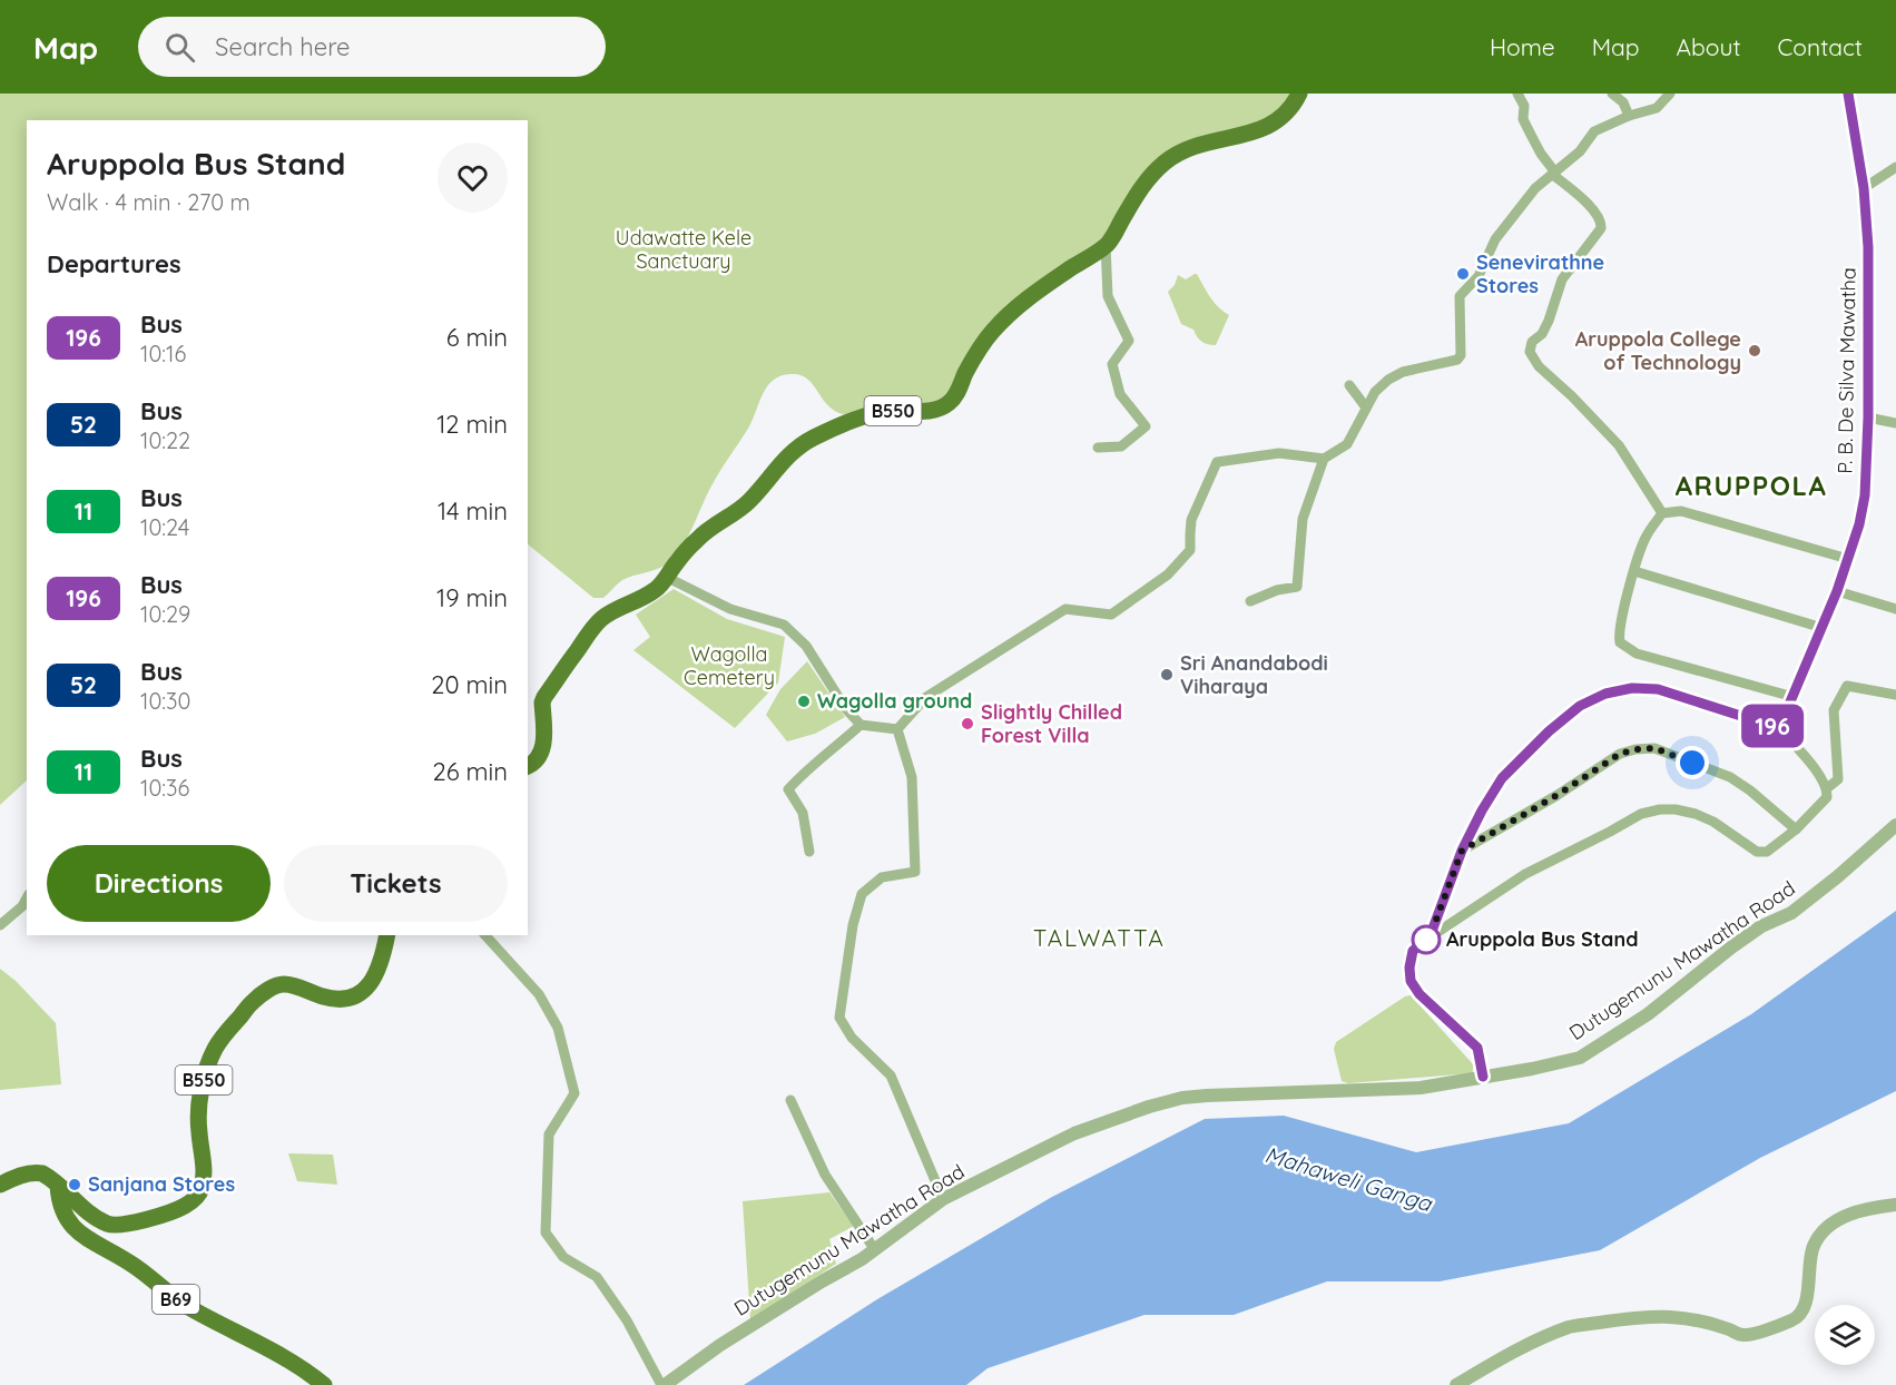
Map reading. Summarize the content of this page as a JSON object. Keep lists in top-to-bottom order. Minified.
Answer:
{"streets":{"main road":["B550","B69"],"street":["P. B. De Silva Mawatha","Dutugemunu Mawatha Road"]},"crossings":[["B550","B69"]],"districts":["ARUPPOLA","TALWATTA"],"water":["Mahaweli Ganga"],"parks":["Udawatte Kele Sanctuary","Wagolla Cemetery"],"places":["Senevirathne Stores","Aruppola College of Technology","Sri Anandabodi Viharaya","Wagolla ground","Slightly Chilled Forest Villa","Aruppola Bus Stand","Sanjana Stores"],"lines":["bus line 196"],"page":{"header":"Map","search":"Search here","nav":["Home","Map","About","Contact"],"on_map":"196","heading":[["Aruppola Bus Stand","Walk · 4 min · 270 m"],"Departures"],"list":[{"mark":"196","name":"Bus","note":"10:16","value":"6 min"},{"mark":"52","name":"Bus","note":"10:22","value":"12 min"},{"mark":"11","name":"Bus","note":"10:24","value":"14 min"},{"mark":"196","name":"Bus","note":"10:29","value":"19 min"},{"mark":"52","name":"Bus","note":"10:30","value":"20 min"},{"mark":"11","name":"Bus","note":"10:36","value":"26 min"}],"buttons":["Directions","Tickets"]}}
